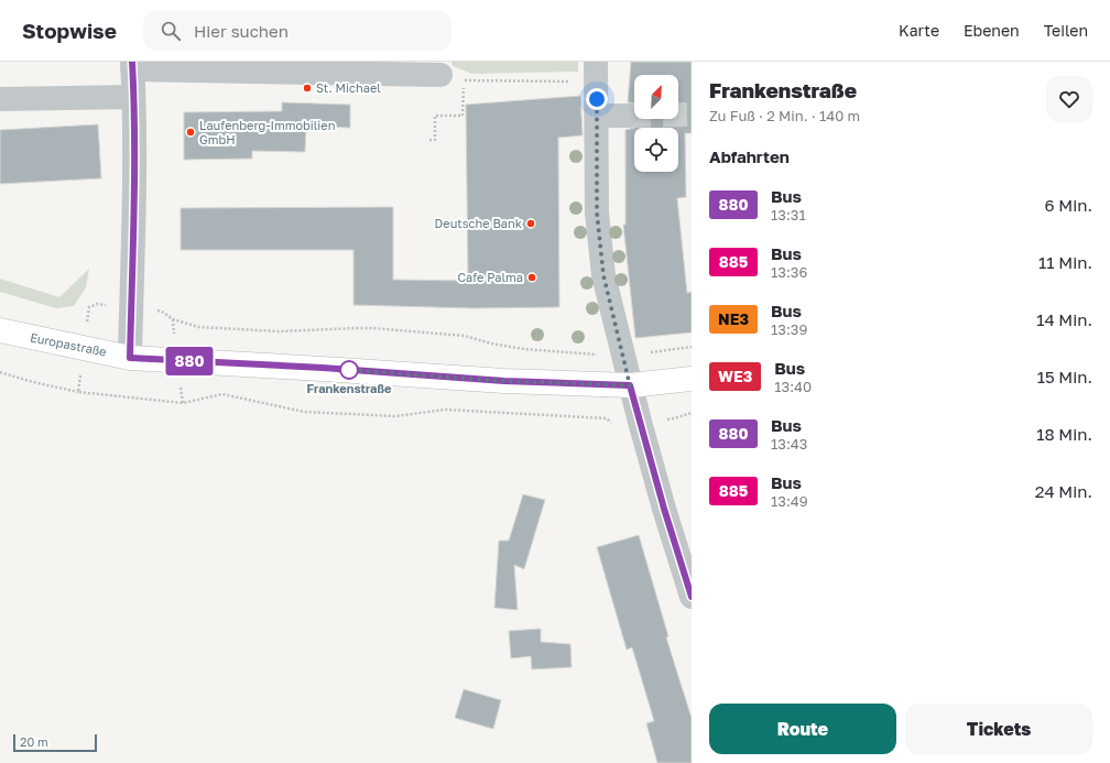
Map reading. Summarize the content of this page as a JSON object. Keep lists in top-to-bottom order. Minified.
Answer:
{"streets":{"main road":["Europastraße"]},"places":["St. Michael","Laufenberg-Immobilien GmbH","Deutsche Bank","Cafe Palma","Frankenstraße"],"lines":["bus line 880"],"scale_bar":"20 m","north":"top right","page":{"header":"Stopwise","search":"Hier suchen","nav":["Karte","Ebenen","Teilen"],"on_map":"880","heading":[["Frankenstraße","Zu Fuß · 2 Min. · 140 m"],"Abfahrten"],"list":[{"mark":"880","name":"Bus","note":"13:31","value":"6 Min."},{"mark":"885","name":"Bus","note":"13:36","value":"11 Min."},{"mark":"NE3","name":"Bus","note":"13:39","value":"14 Min."},{"mark":"WE3","name":"Bus","note":"13:40","value":"15 Min."},{"mark":"880","name":"Bus","note":"13:43","value":"18 Min."},{"mark":"885","name":"Bus","note":"13:49","value":"24 Min."}],"buttons":["Route","Tickets"],"scale":"20 m"}}
